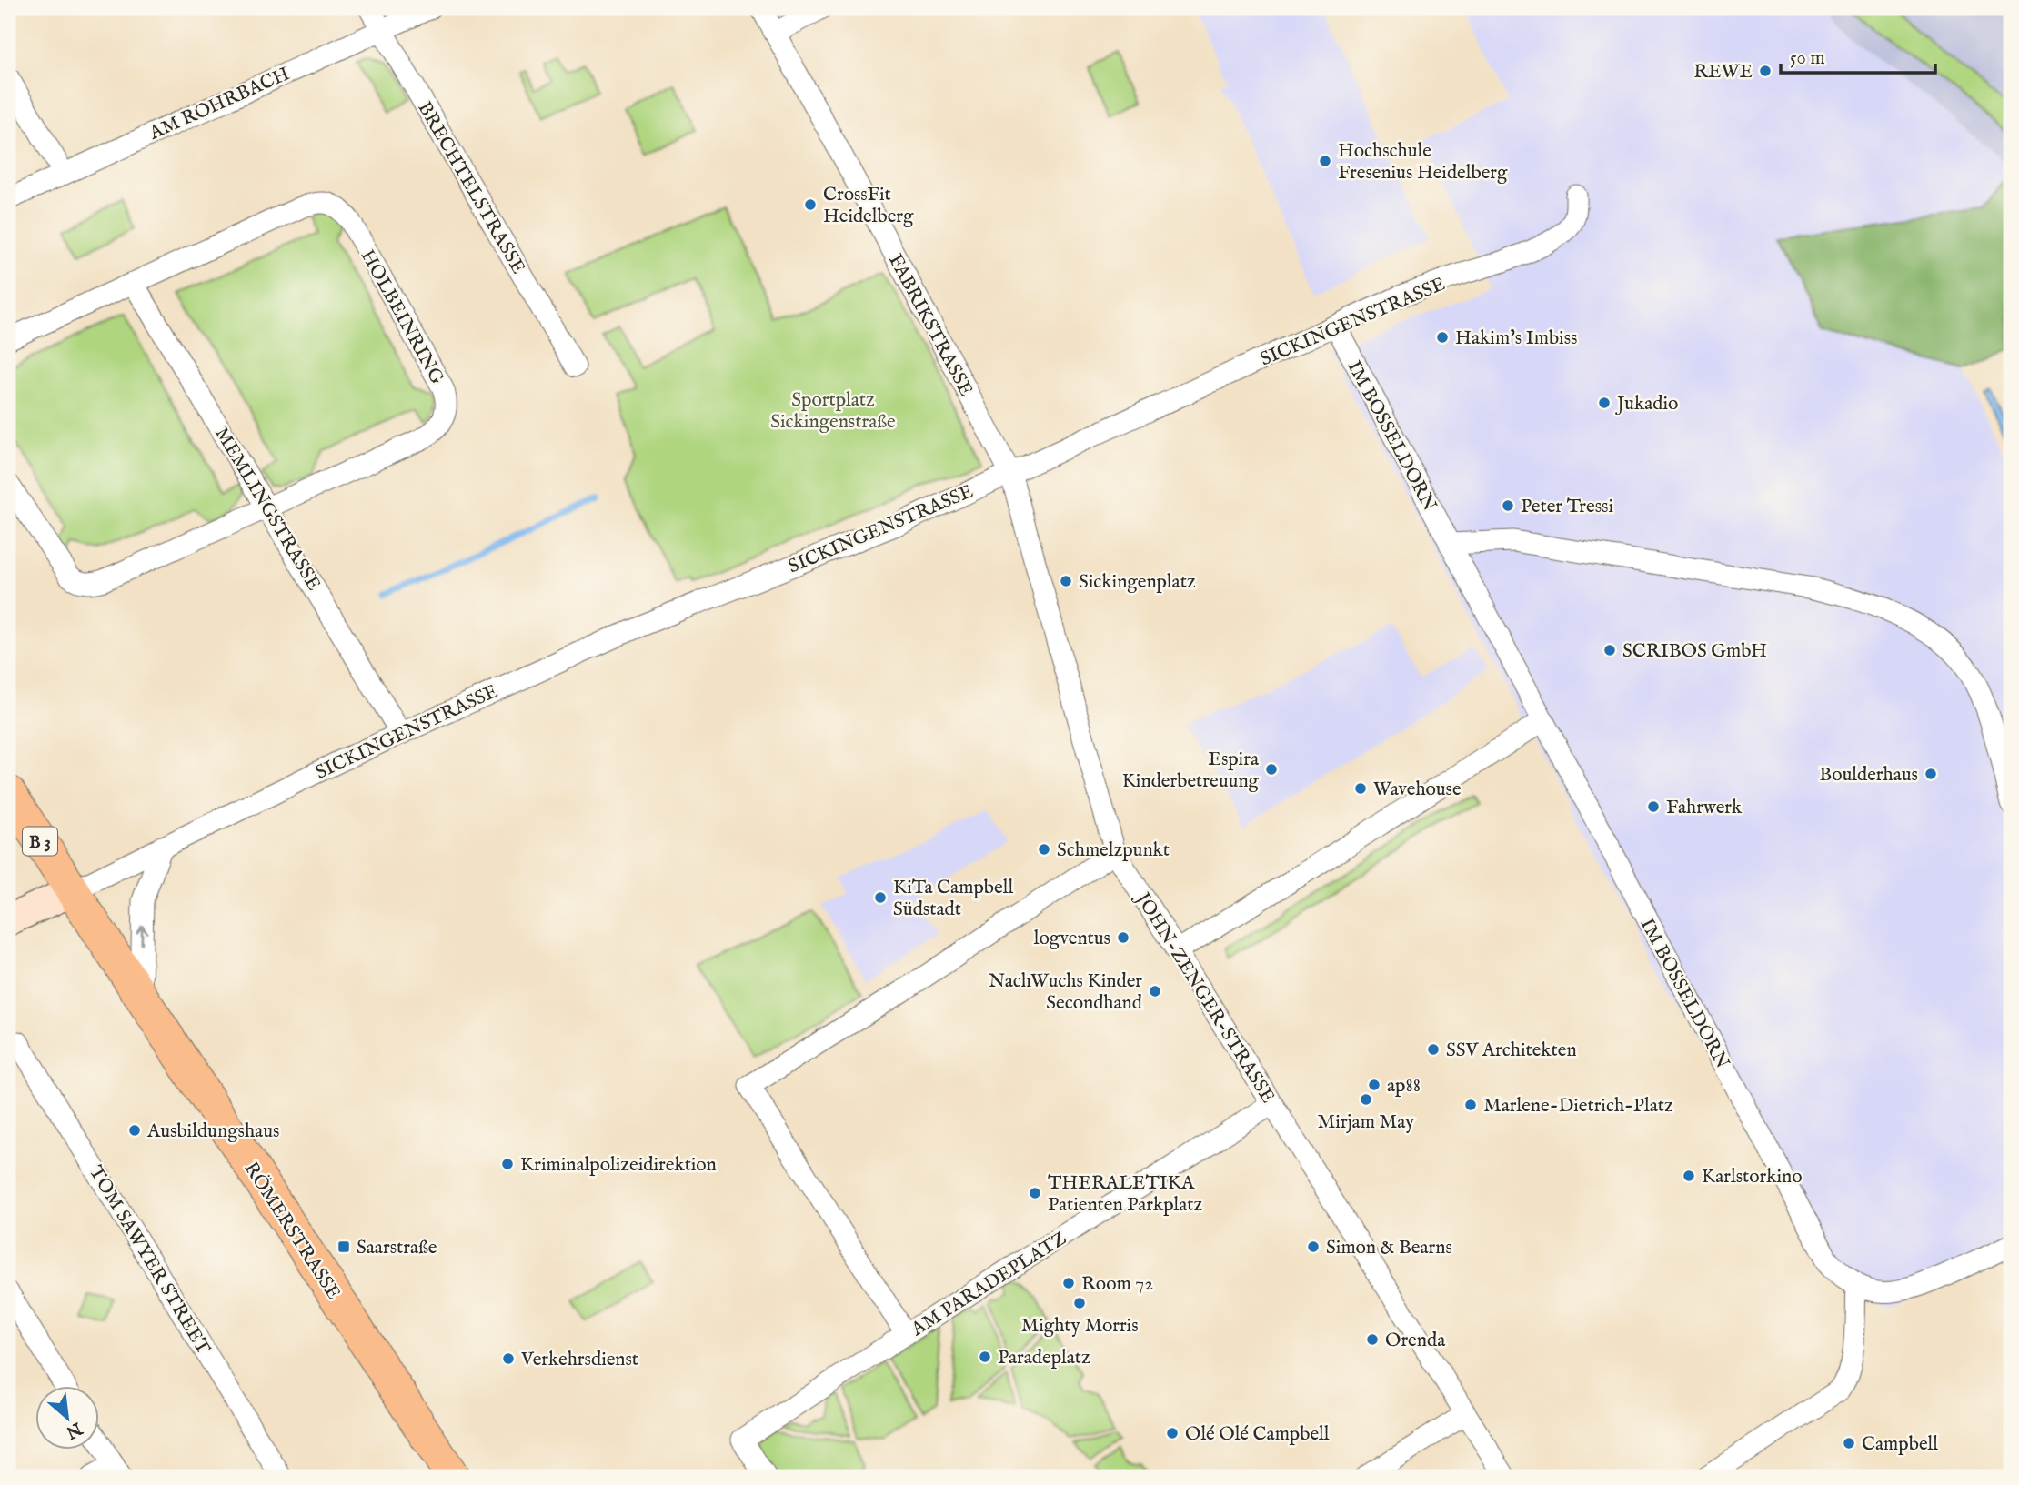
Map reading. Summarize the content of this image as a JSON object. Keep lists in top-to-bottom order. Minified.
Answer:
{"streets":{"main road":["SICKINGENSTRASSE","B 3","RÖMERSTRASSE"],"street":["AM ROHRBACH","BRECHTELSTRASSE","HOLBEINRING","FABRIKSTRASSE","IM BOSSELDORN","MEMLINGSTRASSE","JOHN-ZENGER-STRASSE","TOM SAWYER STREET","AM PARADEPLATZ"]},"crossings":[["AM ROHRBACH","BRECHTELSTRASSE"],["HOLBEINRING","MEMLINGSTRASSE"],["SICKINGENSTRASSE","FABRIKSTRASSE"],["SICKINGENSTRASSE","IM BOSSELDORN"],["SICKINGENSTRASSE","MEMLINGSTRASSE"],["SICKINGENSTRASSE","JOHN-ZENGER-STRASSE"],["SICKINGENSTRASSE","RÖMERSTRASSE"],["FABRIKSTRASSE","JOHN-ZENGER-STRASSE"],["JOHN-ZENGER-STRASSE","AM PARADEPLATZ"]],"parks":["Sportplatz Sickingenstraße"],"places":{"other":["REWE","Hochschule Fresenius Heidelberg","CrossFit Heidelberg","Hakim's Imbiss","Jukadio","Peter Tressi","Sickingenplatz","SCRIBOS GmbH","Espira Kinderbetreuung","Boulderhaus","Wavehouse","Fahrwerk","Schmelzpunkt","KiTa Campbell Südstadt","logventus","NachWuchs Kinder Secondhand","SSV Architekten","ap88","Mirjam May","Marlene-Dietrich-Platz","Ausbildungshaus","Kriminalpolizeidirektion","Karlstorkino","THERALETIKA Patienten Parkplatz","Simon & Bearns","Room 72","Mighty Morris","Orenda","Paradeplatz","Verkehrsdienst","Olé Olé Campbell","Campbell"],"transit":["Saarstraße"]},"scale_bar":"50 m","north":"bottom right"}
